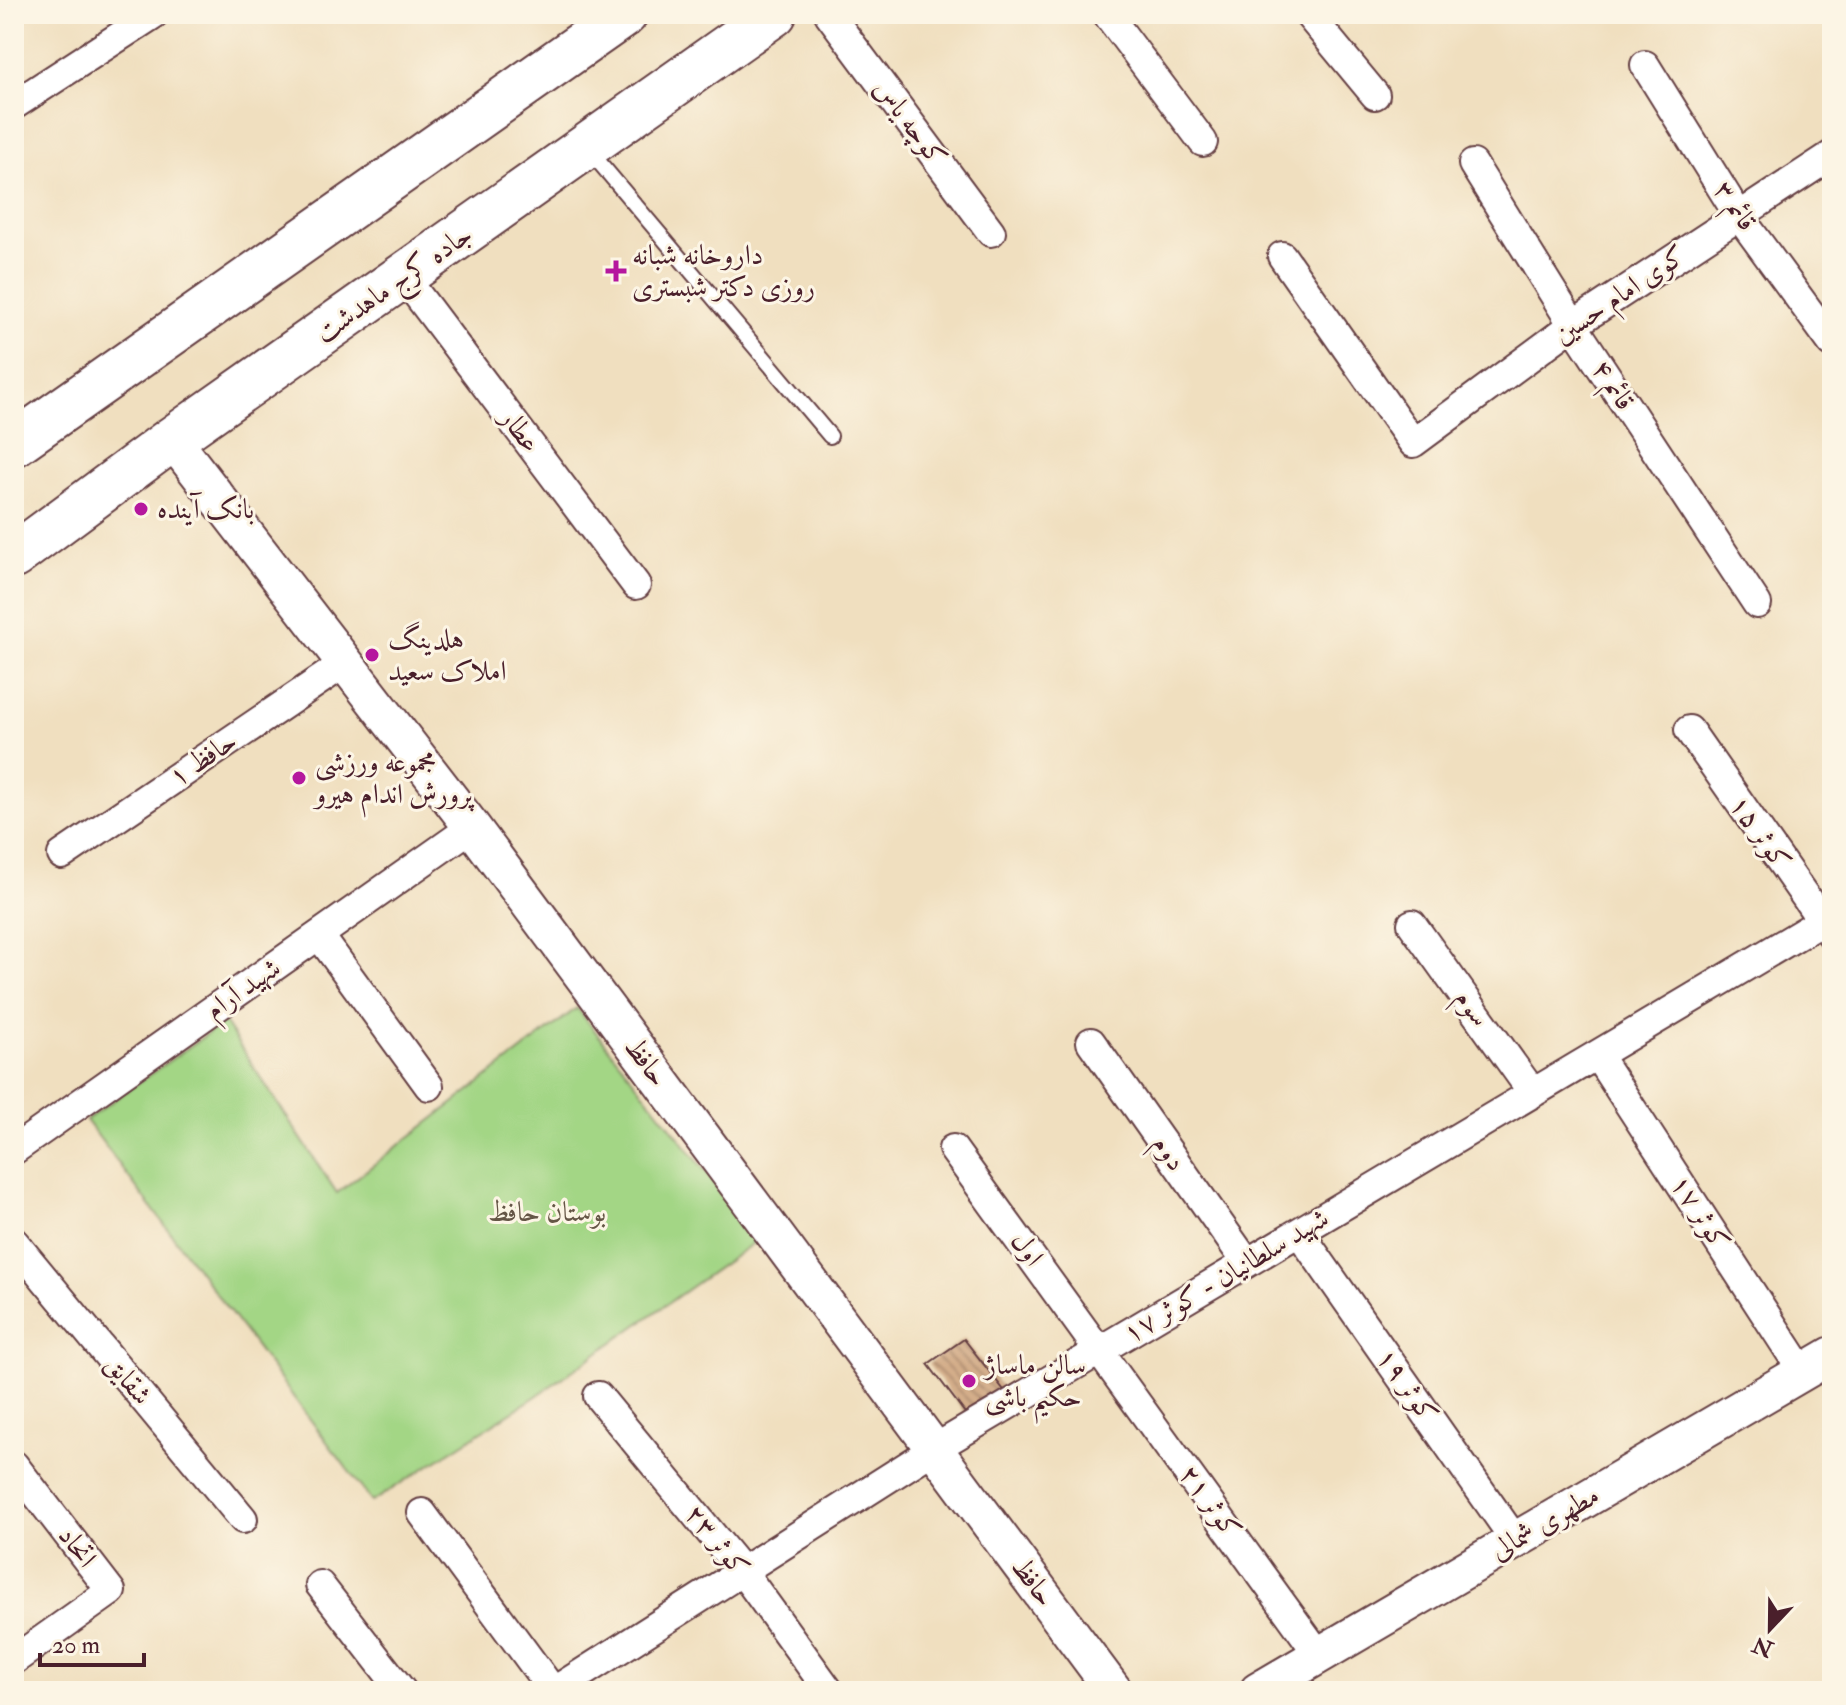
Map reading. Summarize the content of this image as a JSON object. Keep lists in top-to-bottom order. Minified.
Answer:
{"streets":{"main road":["جاده کرج ماهدشت"],"street":["کوچه یاس","قائم ۳","کوی امام حسین","قائم ۴","عطار","حافظ ۱","کوثر ۱۵","شهید آرام","سوم","حافظ","دوم","کوثر ۱۷","اول","شهید سلطانیان - کوثر ۱۷","شقایق","کوثر ۱۹","کوثر ۲۱","مطهری شمالی","کوثر ۲۳","اتحاد"]},"crossings":[["قائم ۳","کوی امام حسین"],["جاده کرج ماهدشت","عطار"],["جاده کرج ماهدشت","حافظ"],["کوی امام حسین","قائم ۴"],["حافظ ۱","حافظ"],["کوثر ۱۵","شهید سلطانیان - کوثر ۱۷"],["شهید آرام","حافظ"],["سوم","شهید سلطانیان - کوثر ۱۷"],["حافظ","شهید سلطانیان - کوثر ۱۷"],["دوم","شهید سلطانیان - کوثر ۱۷"],["کوثر ۱۷","شهید سلطانیان - کوثر ۱۷"],["کوثر ۱۷","مطهری شمالی"],["اول","شهید سلطانیان - کوثر ۱۷"],["اول","کوثر ۲۱"],["شهید سلطانیان - کوثر ۱۷","کوثر ۱۹"],["شهید سلطانیان - کوثر ۱۷","کوثر ۲۱"],["شهید سلطانیان - کوثر ۱۷","کوثر ۲۳"],["کوثر ۱۹","مطهری شمالی"],["کوثر ۲۱","مطهری شمالی"]],"parks":["بوستان حافظ"],"places":{"health":["داروخانه شبانه روزی دکتر شبستری"],"other":["بانک آینده","هلدینگ املاک سعید","مجموعه ورزشی پرورش اندام هیرو","سالن ماساژ حکیم باشی"]},"scale_bar":"20 m","north":"bottom"}
